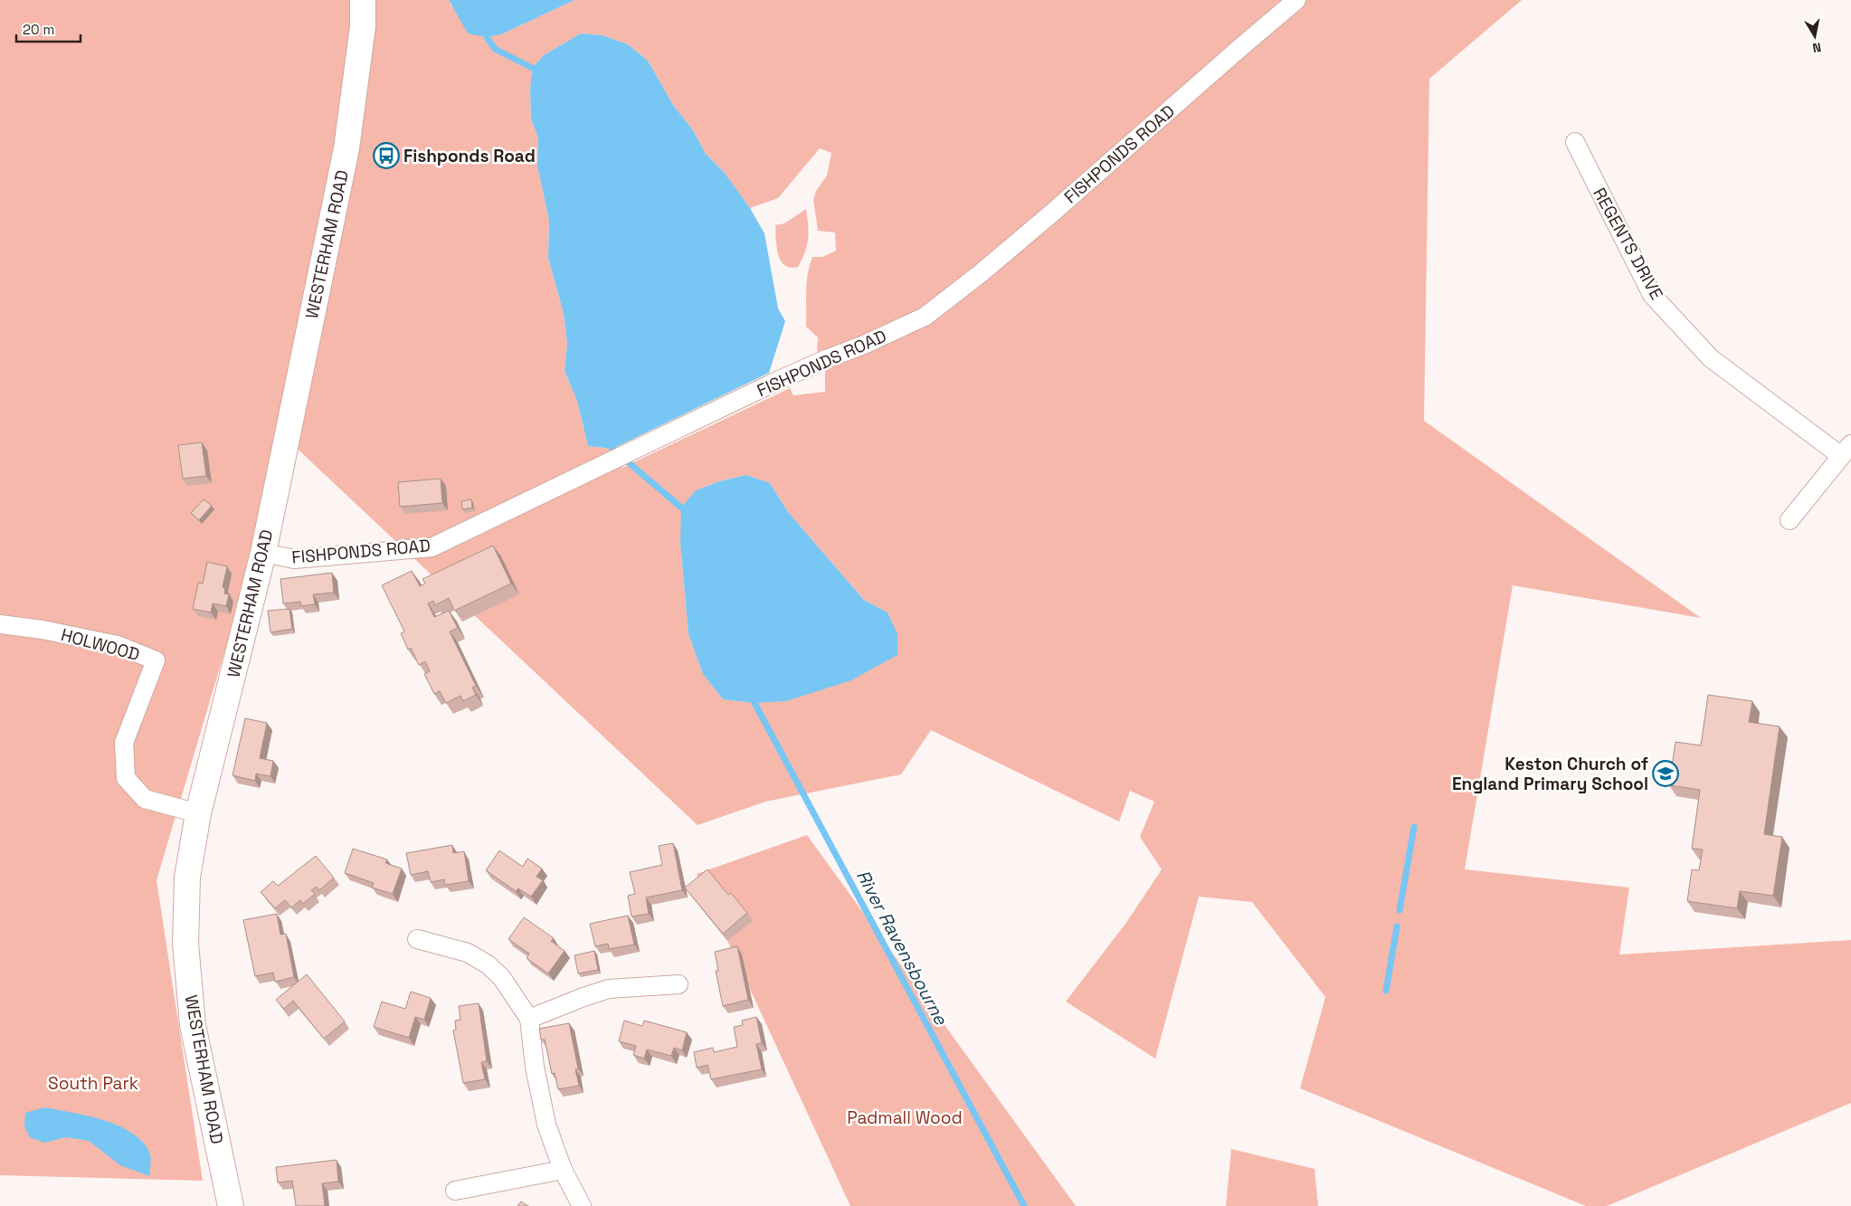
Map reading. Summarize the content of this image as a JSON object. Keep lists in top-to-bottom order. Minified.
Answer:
{"streets":{"main road":["WESTERHAM ROAD"],"street":["FISHPONDS ROAD","REGENTS DRIVE","HOLWOOD"]},"crossings":[["FISHPONDS ROAD","WESTERHAM ROAD"],["WESTERHAM ROAD","HOLWOOD"]],"water":["River Ravensbourne"],"parks":["South Park","Padmall Wood"],"places":{"bus stop":["Fishponds Road"],"school or university":["Keston Church of England Primary School"]},"scale_bar":"20 m","north":"bottom"}
